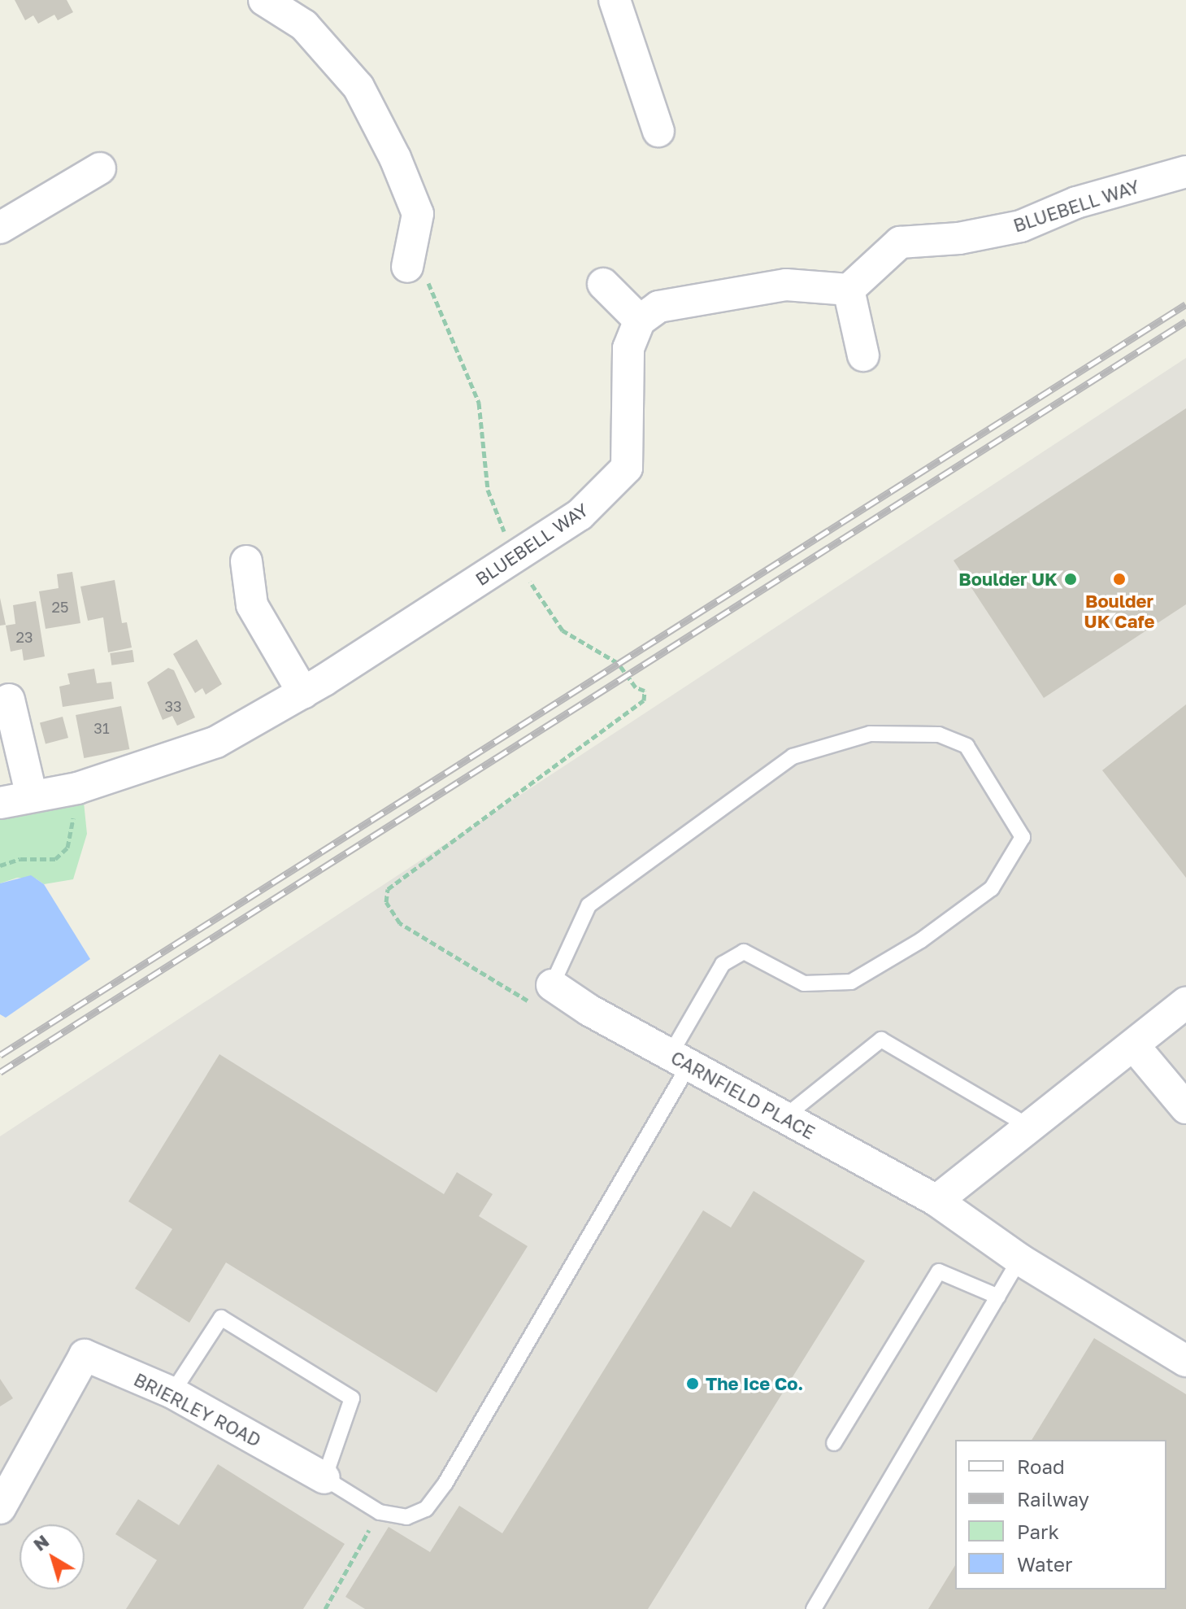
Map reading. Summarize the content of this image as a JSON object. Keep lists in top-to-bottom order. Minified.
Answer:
{"streets":{"street":["BLUEBELL WAY","CARNFIELD PLACE","BRIERLEY ROAD"]},"places":["Boulder UK","Boulder UK Cafe","The Ice Co."],"house_numbers":["25","23","33","31"],"legend":["Road","Railway","Park","Water"],"north":"top left"}
